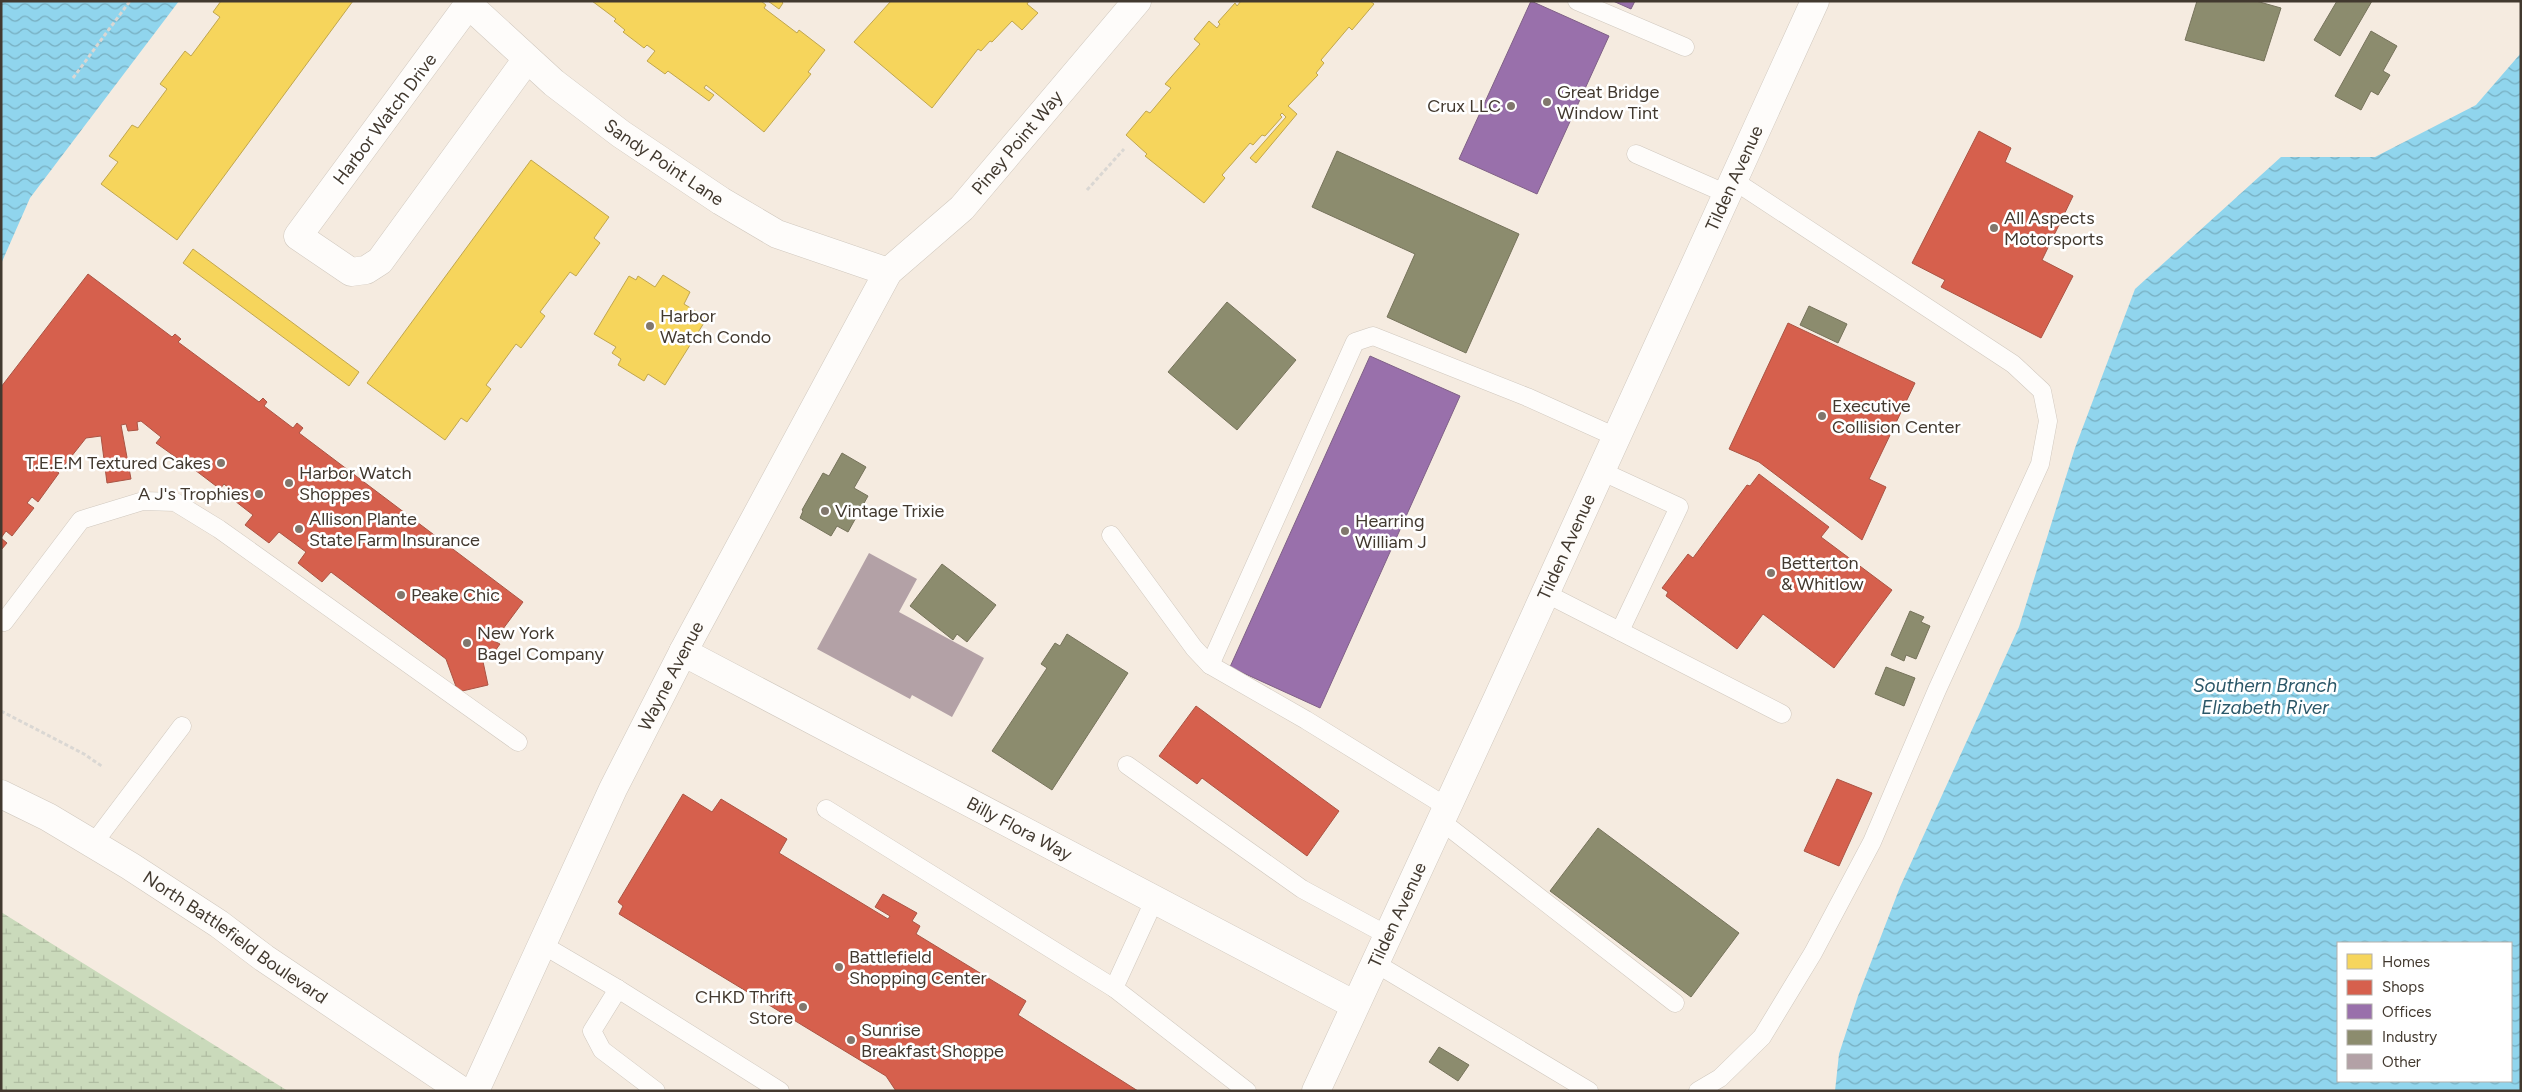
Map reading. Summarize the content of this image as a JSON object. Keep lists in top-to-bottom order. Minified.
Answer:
{"streets":{"street":["Harbor Watch Drive","Piney Point Way","Sandy Point Lane","Tilden Avenue","Wayne Avenue","Billy Flora Way","North Battlefield Boulevard"]},"crossings":[["Harbor Watch Drive","Sandy Point Lane"],["Piney Point Way","Sandy Point Lane"],["Piney Point Way","Wayne Avenue"],["Sandy Point Lane","Wayne Avenue"],["Tilden Avenue","Billy Flora Way"],["Wayne Avenue","Billy Flora Way"]],"water":["Southern Branch Elizabeth River"],"places":["Great Bridge Window Tint","Crux LLC","All Aspects Motorsports","Harbor Watch Condo","Executive Collision Center","T.E.E.M Textured Cakes","Harbor Watch Shoppes","A J's Trophies","Vintage Trixie","Allison Plante State Farm Insurance","Hearring William J","Betterton & Whitlow","Peake Chic","New York Bagel Company","Battlefield Shopping Center","CHKD Thrift Store","Sunrise Breakfast Shoppe"],"legend":["Homes","Shops","Offices","Industry","Other"]}
